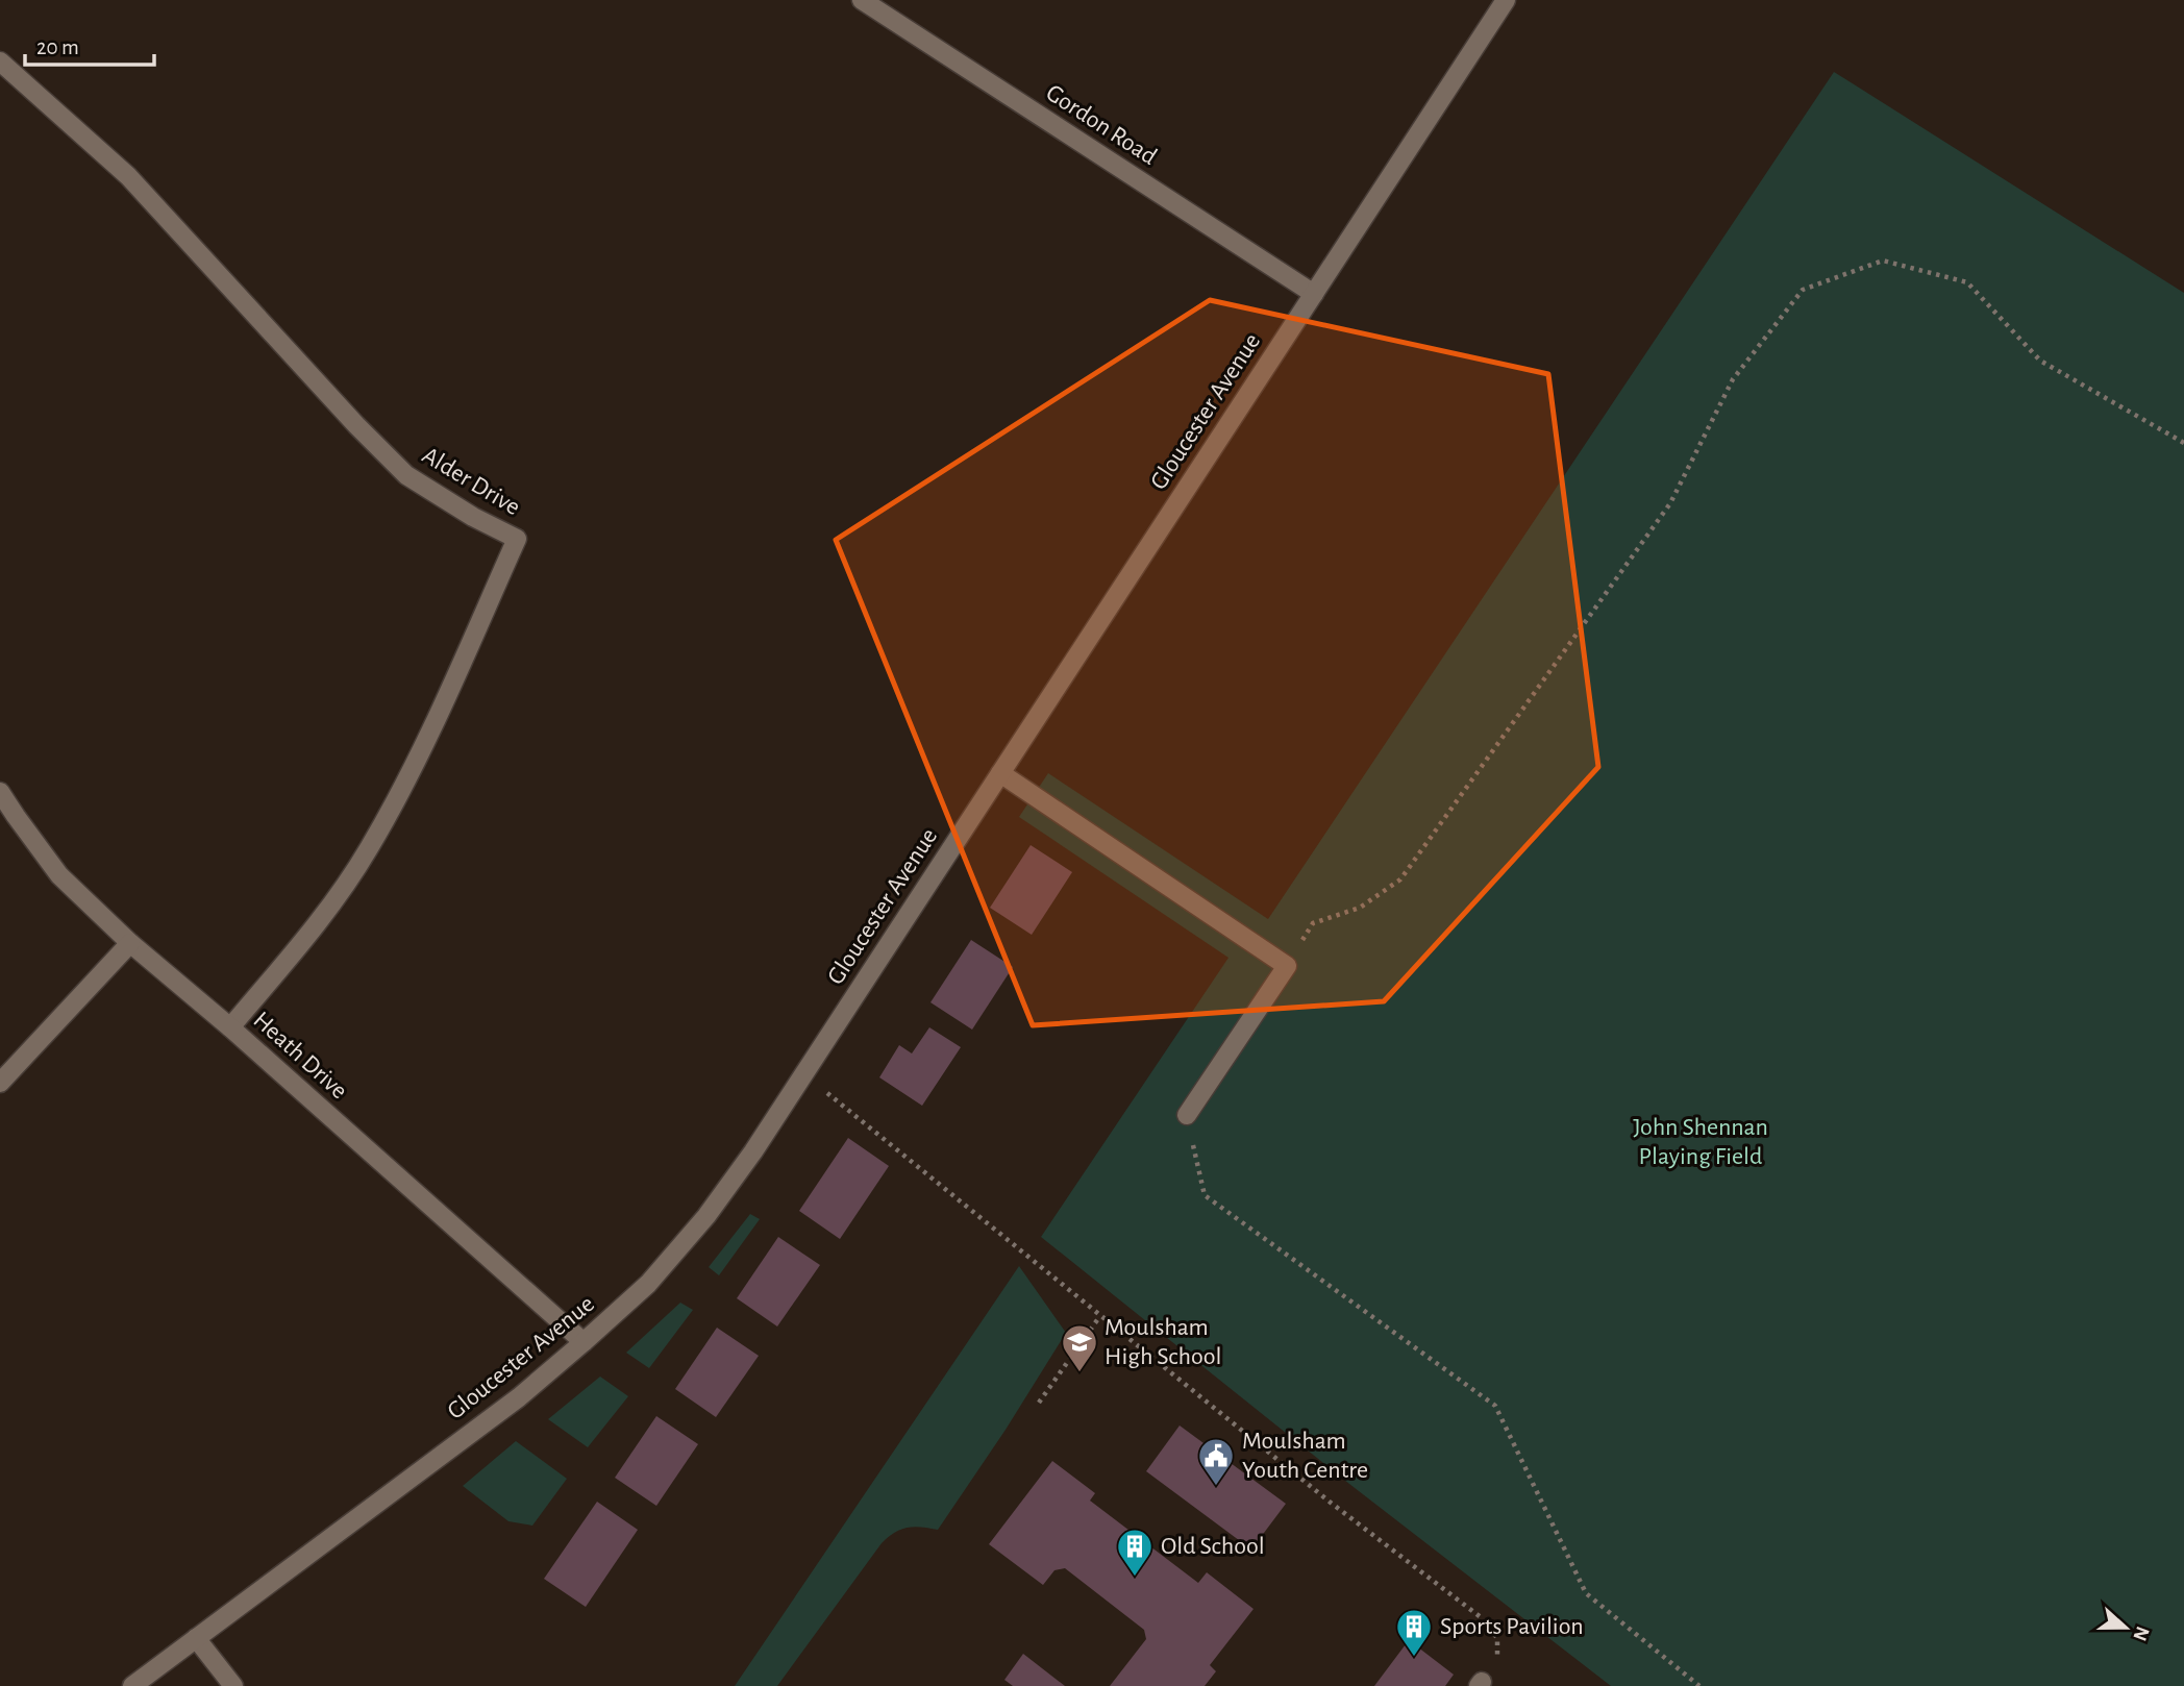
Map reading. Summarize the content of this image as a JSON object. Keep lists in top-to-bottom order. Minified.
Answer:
{"streets":{"street":["Gordon Road","Gloucester Avenue","Alder Drive","Heath Drive"]},"crossings":[["Gordon Road","Gloucester Avenue"],["Gloucester Avenue","Heath Drive"],["Alder Drive","Heath Drive"]],"parks":["John Shennan Playing Field"],"places":{"school or university":["Moulsham High School"],"public building":["Moulsham Youth Centre"],"building":["Old School","Sports Pavilion"]},"scale_bar":"20 m","north":"right"}
